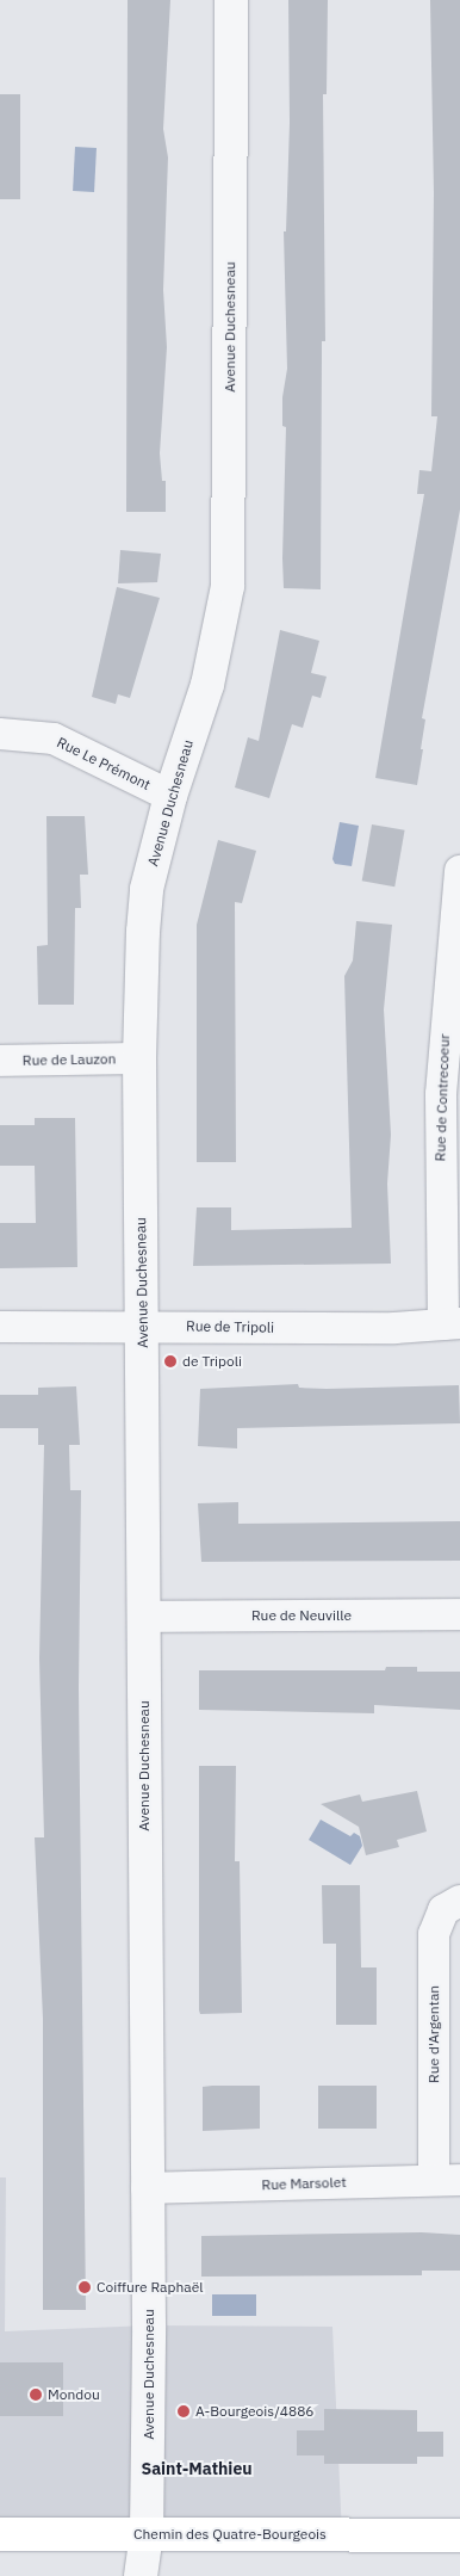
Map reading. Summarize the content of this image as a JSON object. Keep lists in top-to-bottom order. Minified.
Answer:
{"streets":{"main road":["Chemin des Quatre-Bourgeois"],"street":["Avenue Duchesneau","Rue Le Prémont","Rue de Lauzon","Rue de Contrecoeur","Rue de Tripoli","Rue de Neuville","Rue d'Argentan","Rue Marsolet"]},"crossings":[["Avenue Duchesneau","Rue Le Prémont"],["Avenue Duchesneau","Rue de Lauzon"],["Avenue Duchesneau","Rue de Tripoli"],["Avenue Duchesneau","Rue de Neuville"],["Avenue Duchesneau","Rue Marsolet"],["Avenue Duchesneau","Chemin des Quatre-Bourgeois"],["Rue de Contrecoeur","Rue de Tripoli"],["Rue d'Argentan","Rue Marsolet"]],"districts":["Saint-Mathieu"],"places":["de Tripoli","Coiffure Raphaël","Mondou","A-Bourgeois/4886"]}
